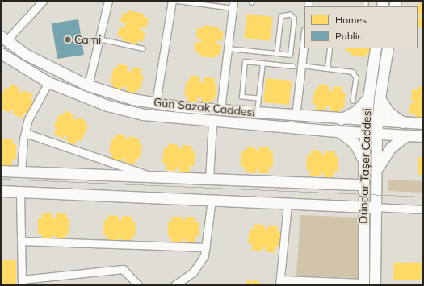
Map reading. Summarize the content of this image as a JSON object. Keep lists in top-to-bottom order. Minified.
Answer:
{"streets":{"street":["Gün Sazak Caddesi","Dündar Taşer Caddesi"]},"crossings":[["Gün Sazak Caddesi","Dündar Taşer Caddesi"]],"places":["Cami"],"legend":["Homes","Public"]}
